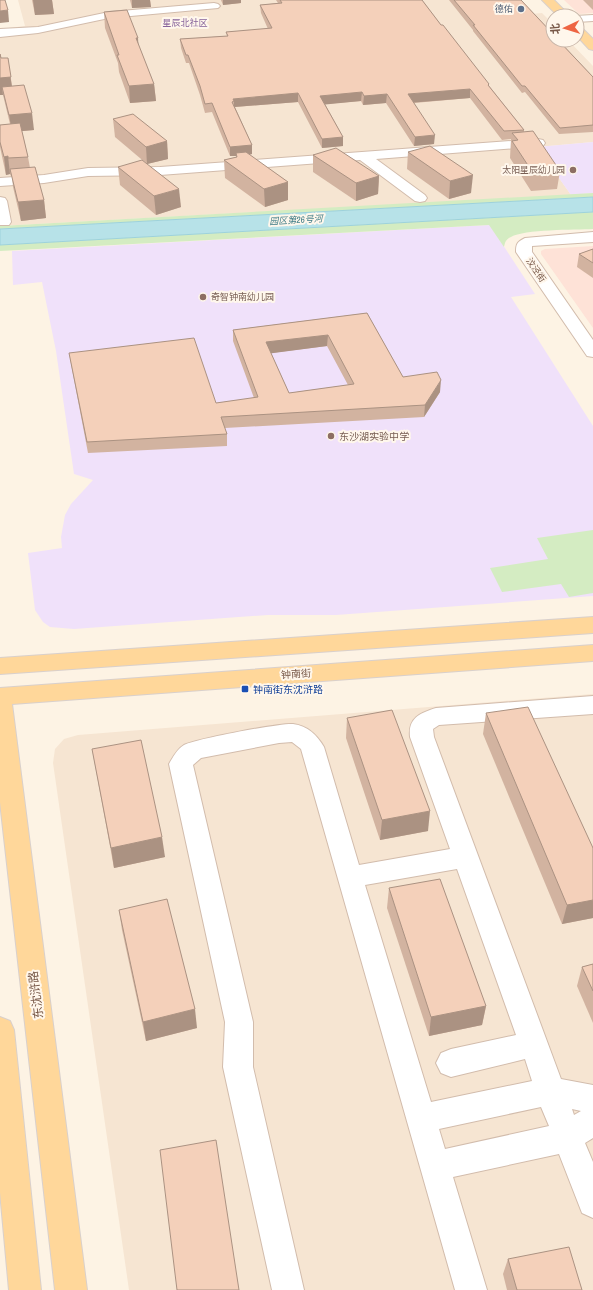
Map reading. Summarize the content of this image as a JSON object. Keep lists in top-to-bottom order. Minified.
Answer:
{"streets":{"main road":["钟南街","东沈浒路"],"street":["汶泾街"]},"districts":["星辰北社区"],"water":["园区第26号河"],"places":{"other":["德佑","太阳星辰幼儿园","奇智钟南幼儿园","东沙湖实验中学"],"transit":["钟南街东沈浒路"]},"north":"left"}
